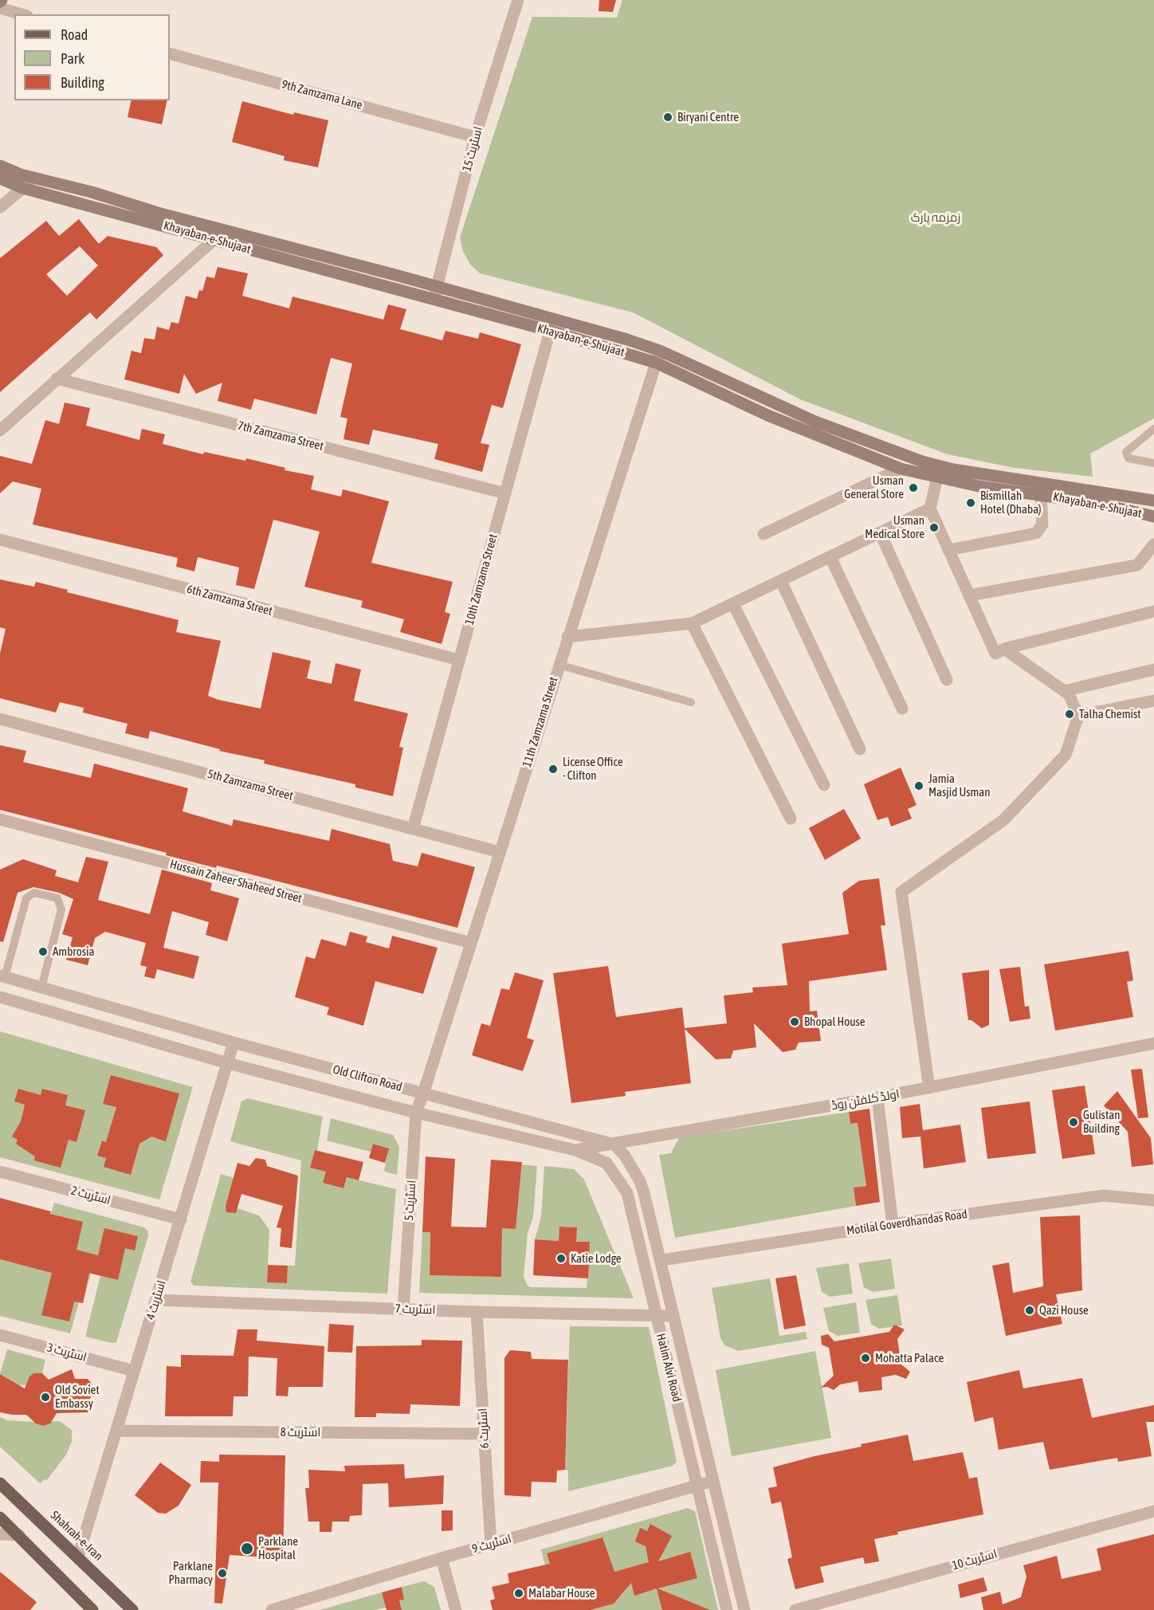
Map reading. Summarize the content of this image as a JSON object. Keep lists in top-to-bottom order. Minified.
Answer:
{"streets":{"main road":["Khayaban-e-Shujaat","Shahrah-e-Iran"],"street":["9th Zamzama Lane","اسٹریٹ 15","7th Zamzama Street","10th Zamzama Street","6th Zamzama Street","11th Zamzama Street","5th Zamzama Street","Hussain Zaheer Shaheed Street","Old Clifton Road","اولڈ کلفٹن روڈ","اسٹریٹ 2","اسٹریٹ 5","Motilal Goverdhandas Road","اسٹریٹ 4","اسٹریٹ 7","اسٹریٹ 3","Hatim Alvi Road","اسٹریٹ 6","اسٹریٹ 8","اسٹریٹ 9","اسٹریٹ 10"]},"crossings":[["9th Zamzama Lane","اسٹریٹ 15"],["اسٹریٹ 15","Khayaban-e-Shujaat"],["Khayaban-e-Shujaat","10th Zamzama Street"],["Khayaban-e-Shujaat","11th Zamzama Street"],["7th Zamzama Street","10th Zamzama Street"],["10th Zamzama Street","6th Zamzama Street"],["10th Zamzama Street","5th Zamzama Street"],["11th Zamzama Street","5th Zamzama Street"],["11th Zamzama Street","Hussain Zaheer Shaheed Street"],["11th Zamzama Street","Old Clifton Road"],["11th Zamzama Street","اسٹریٹ 5"],["Old Clifton Road","اولڈ کلفٹن روڈ"],["Old Clifton Road","اسٹریٹ 5"],["Old Clifton Road","اسٹریٹ 4"],["Old Clifton Road","Hatim Alvi Road"],["اولڈ کلفٹن روڈ","Hatim Alvi Road"],["اسٹریٹ 2","اسٹریٹ 4"],["اسٹریٹ 5","اسٹریٹ 7"],["Motilal Goverdhandas Road","Hatim Alvi Road"],["اسٹریٹ 4","اسٹریٹ 7"],["اسٹریٹ 4","اسٹریٹ 3"],["اسٹریٹ 4","اسٹریٹ 8"],["اسٹریٹ 4","Shahrah-e-Iran"],["اسٹریٹ 7","Hatim Alvi Road"],["اسٹریٹ 7","اسٹریٹ 6"],["Hatim Alvi Road","اسٹریٹ 9"],["اسٹریٹ 6","اسٹریٹ 8"],["اسٹریٹ 6","اسٹریٹ 9"]],"parks":["زمزمہ پارک"],"places":["Biryani Centre","Usman General Store","Bismillah Hotel (Dhaba)","Usman Medical Store","Talha Chemist","License Office - Clifton","Jamia Masjid Usman","Ambrosia","Bhopal House","Gulistan Building","Katie Lodge","Qazi House","Mohatta Palace","Old Soviet Embassy","Parklane Hospital","Parklane Pharmacy","Malabar House"],"legend":["Road","Park","Building"]}
